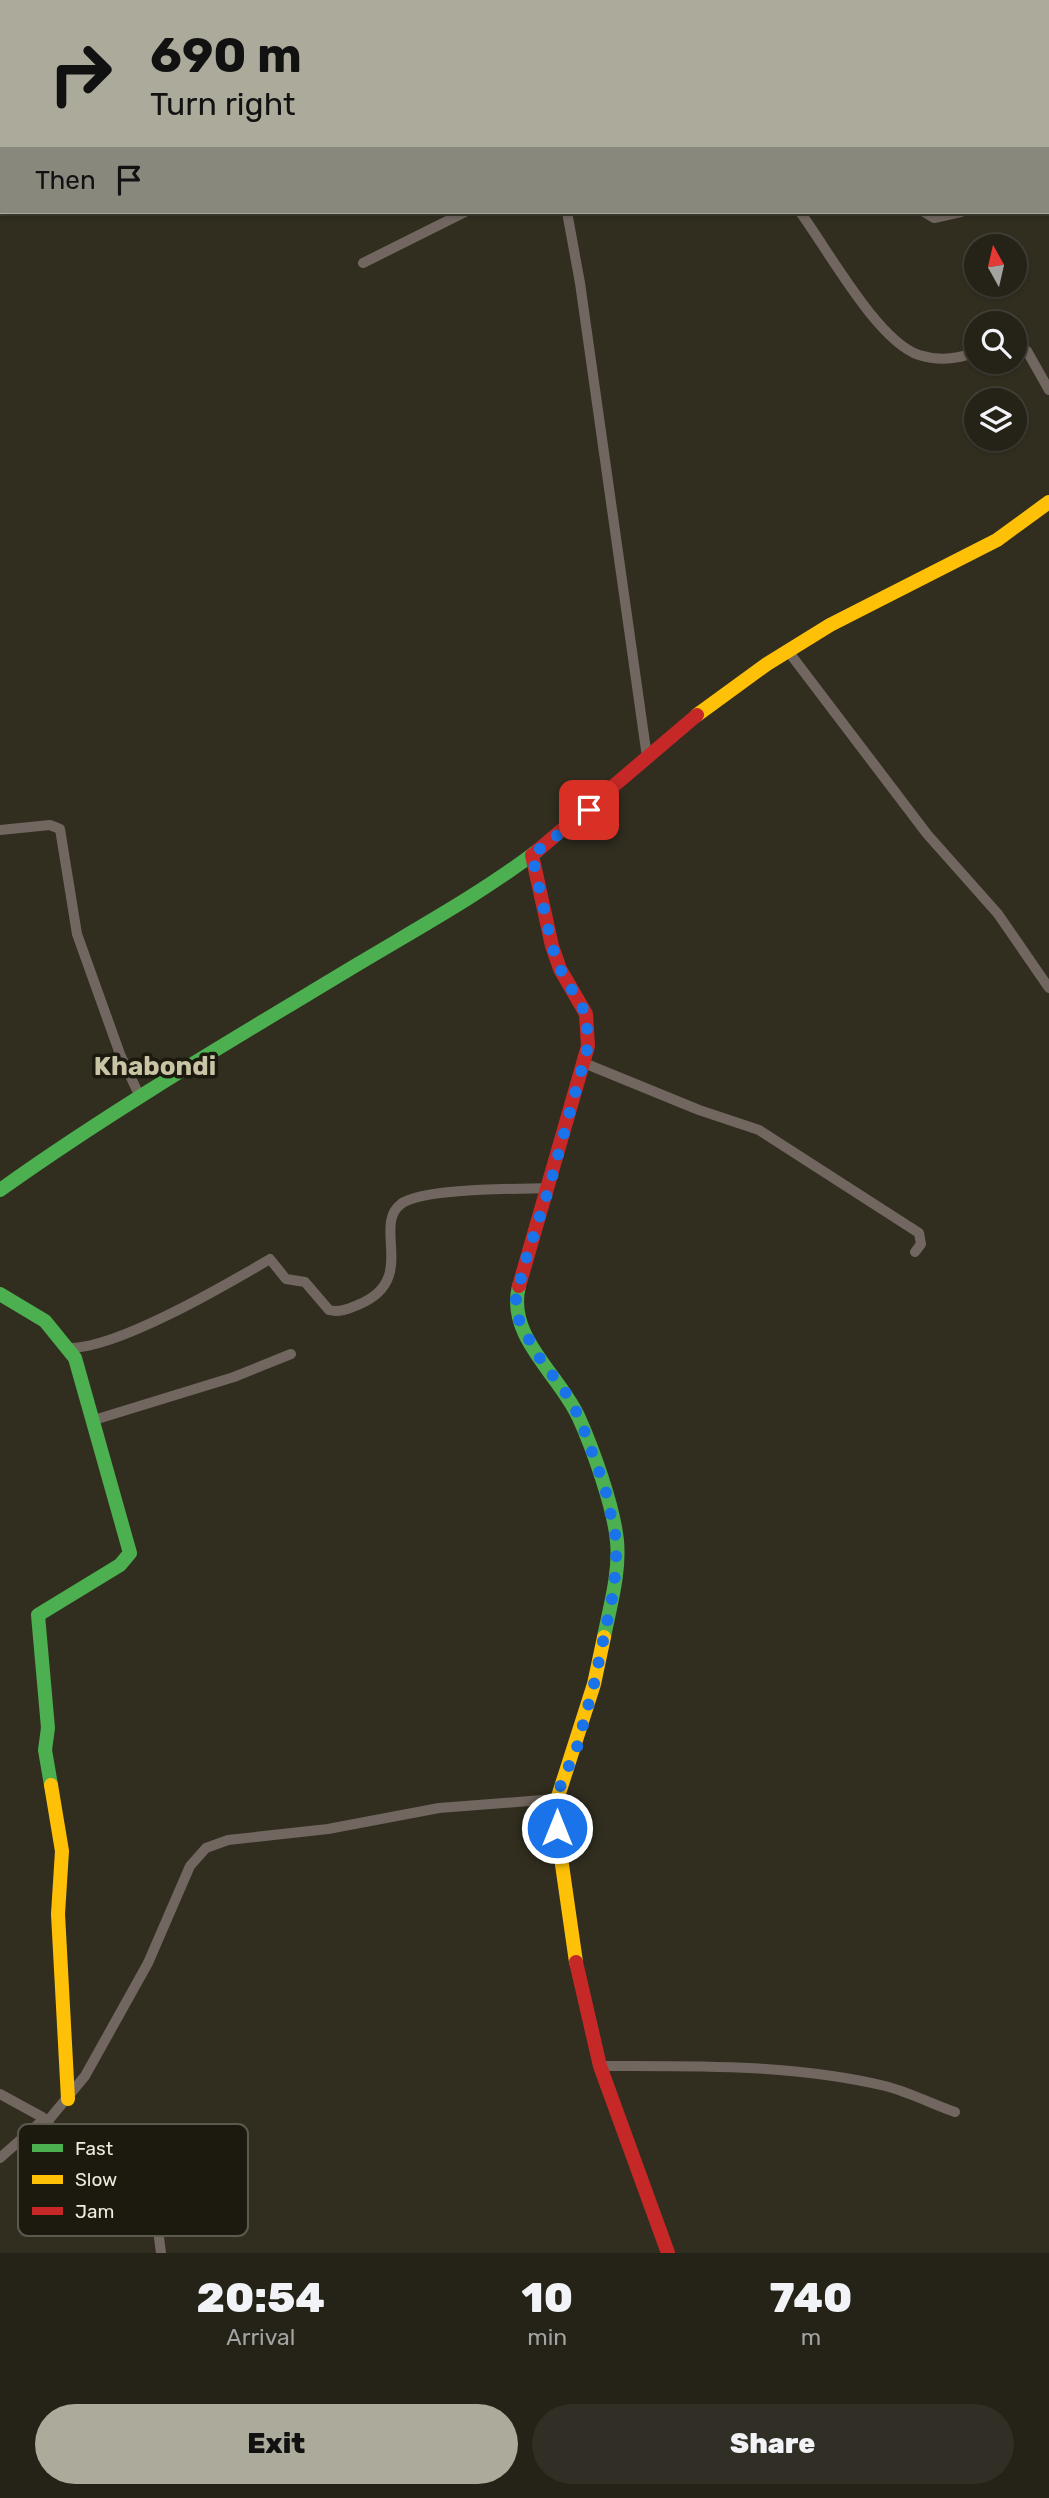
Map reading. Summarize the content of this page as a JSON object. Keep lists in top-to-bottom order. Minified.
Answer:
{"districts":["Khabondi"],"legend":["Fast","Slow","Jam"],"north":"top","page":{"turn":["690 m","Turn right"],"then":"Then","eta":["20:54","Arrival","10","min","740","m"],"buttons":["Exit","Share"]}}
